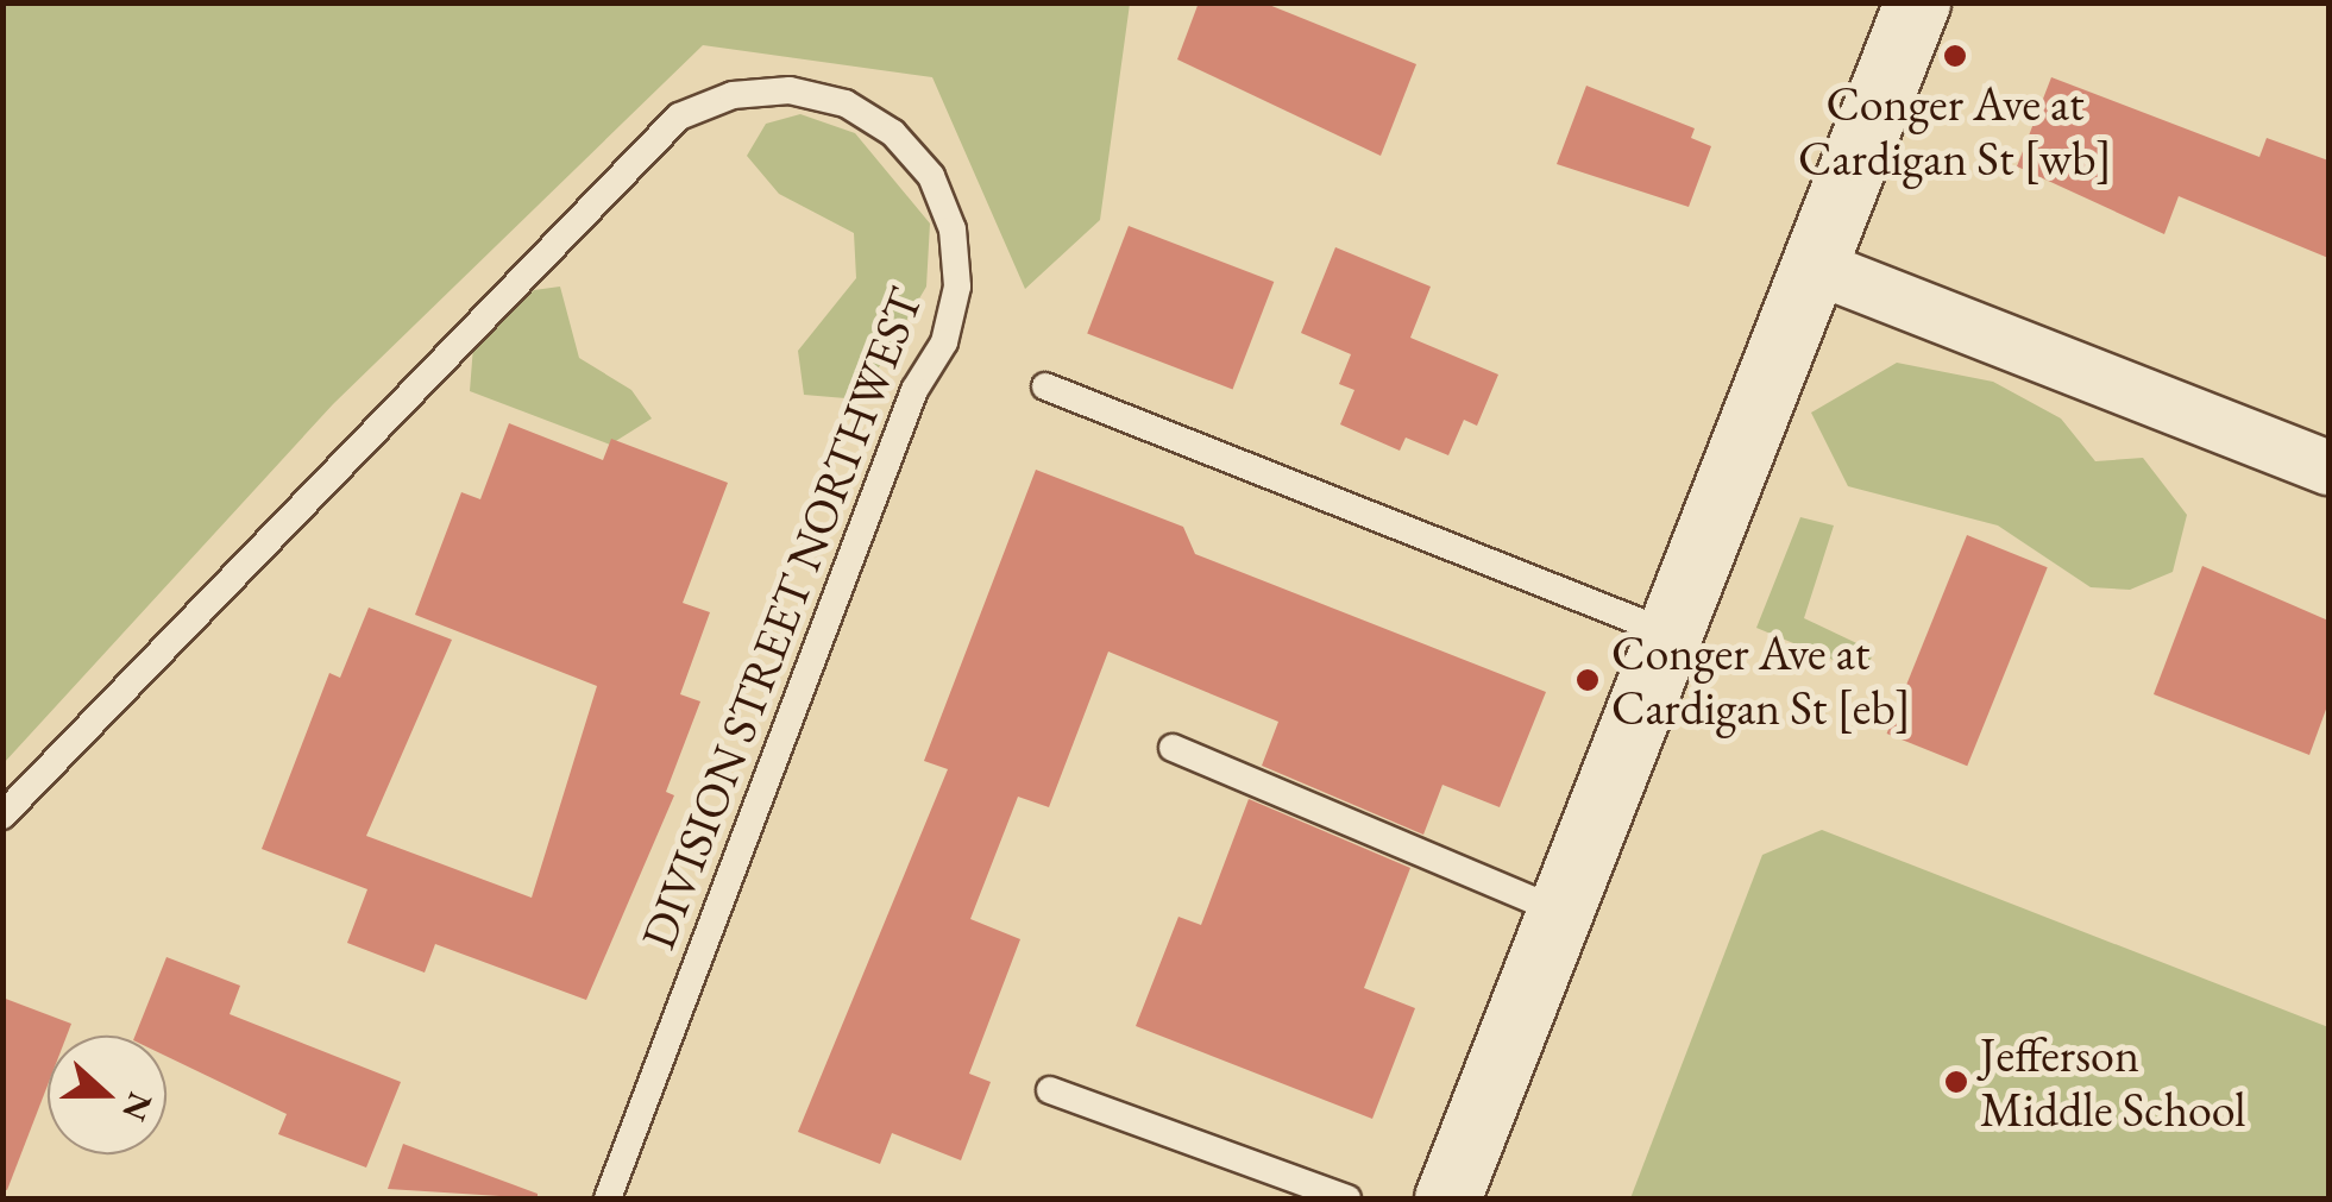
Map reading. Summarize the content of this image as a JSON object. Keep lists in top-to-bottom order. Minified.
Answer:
{"streets":{"lane":["DIVISION STREET NORTHWEST"]},"places":["Conger Ave at Cardigan St [wb]","Conger Ave at Cardigan St [eb]","Jefferson Middle School"],"north":"right"}
